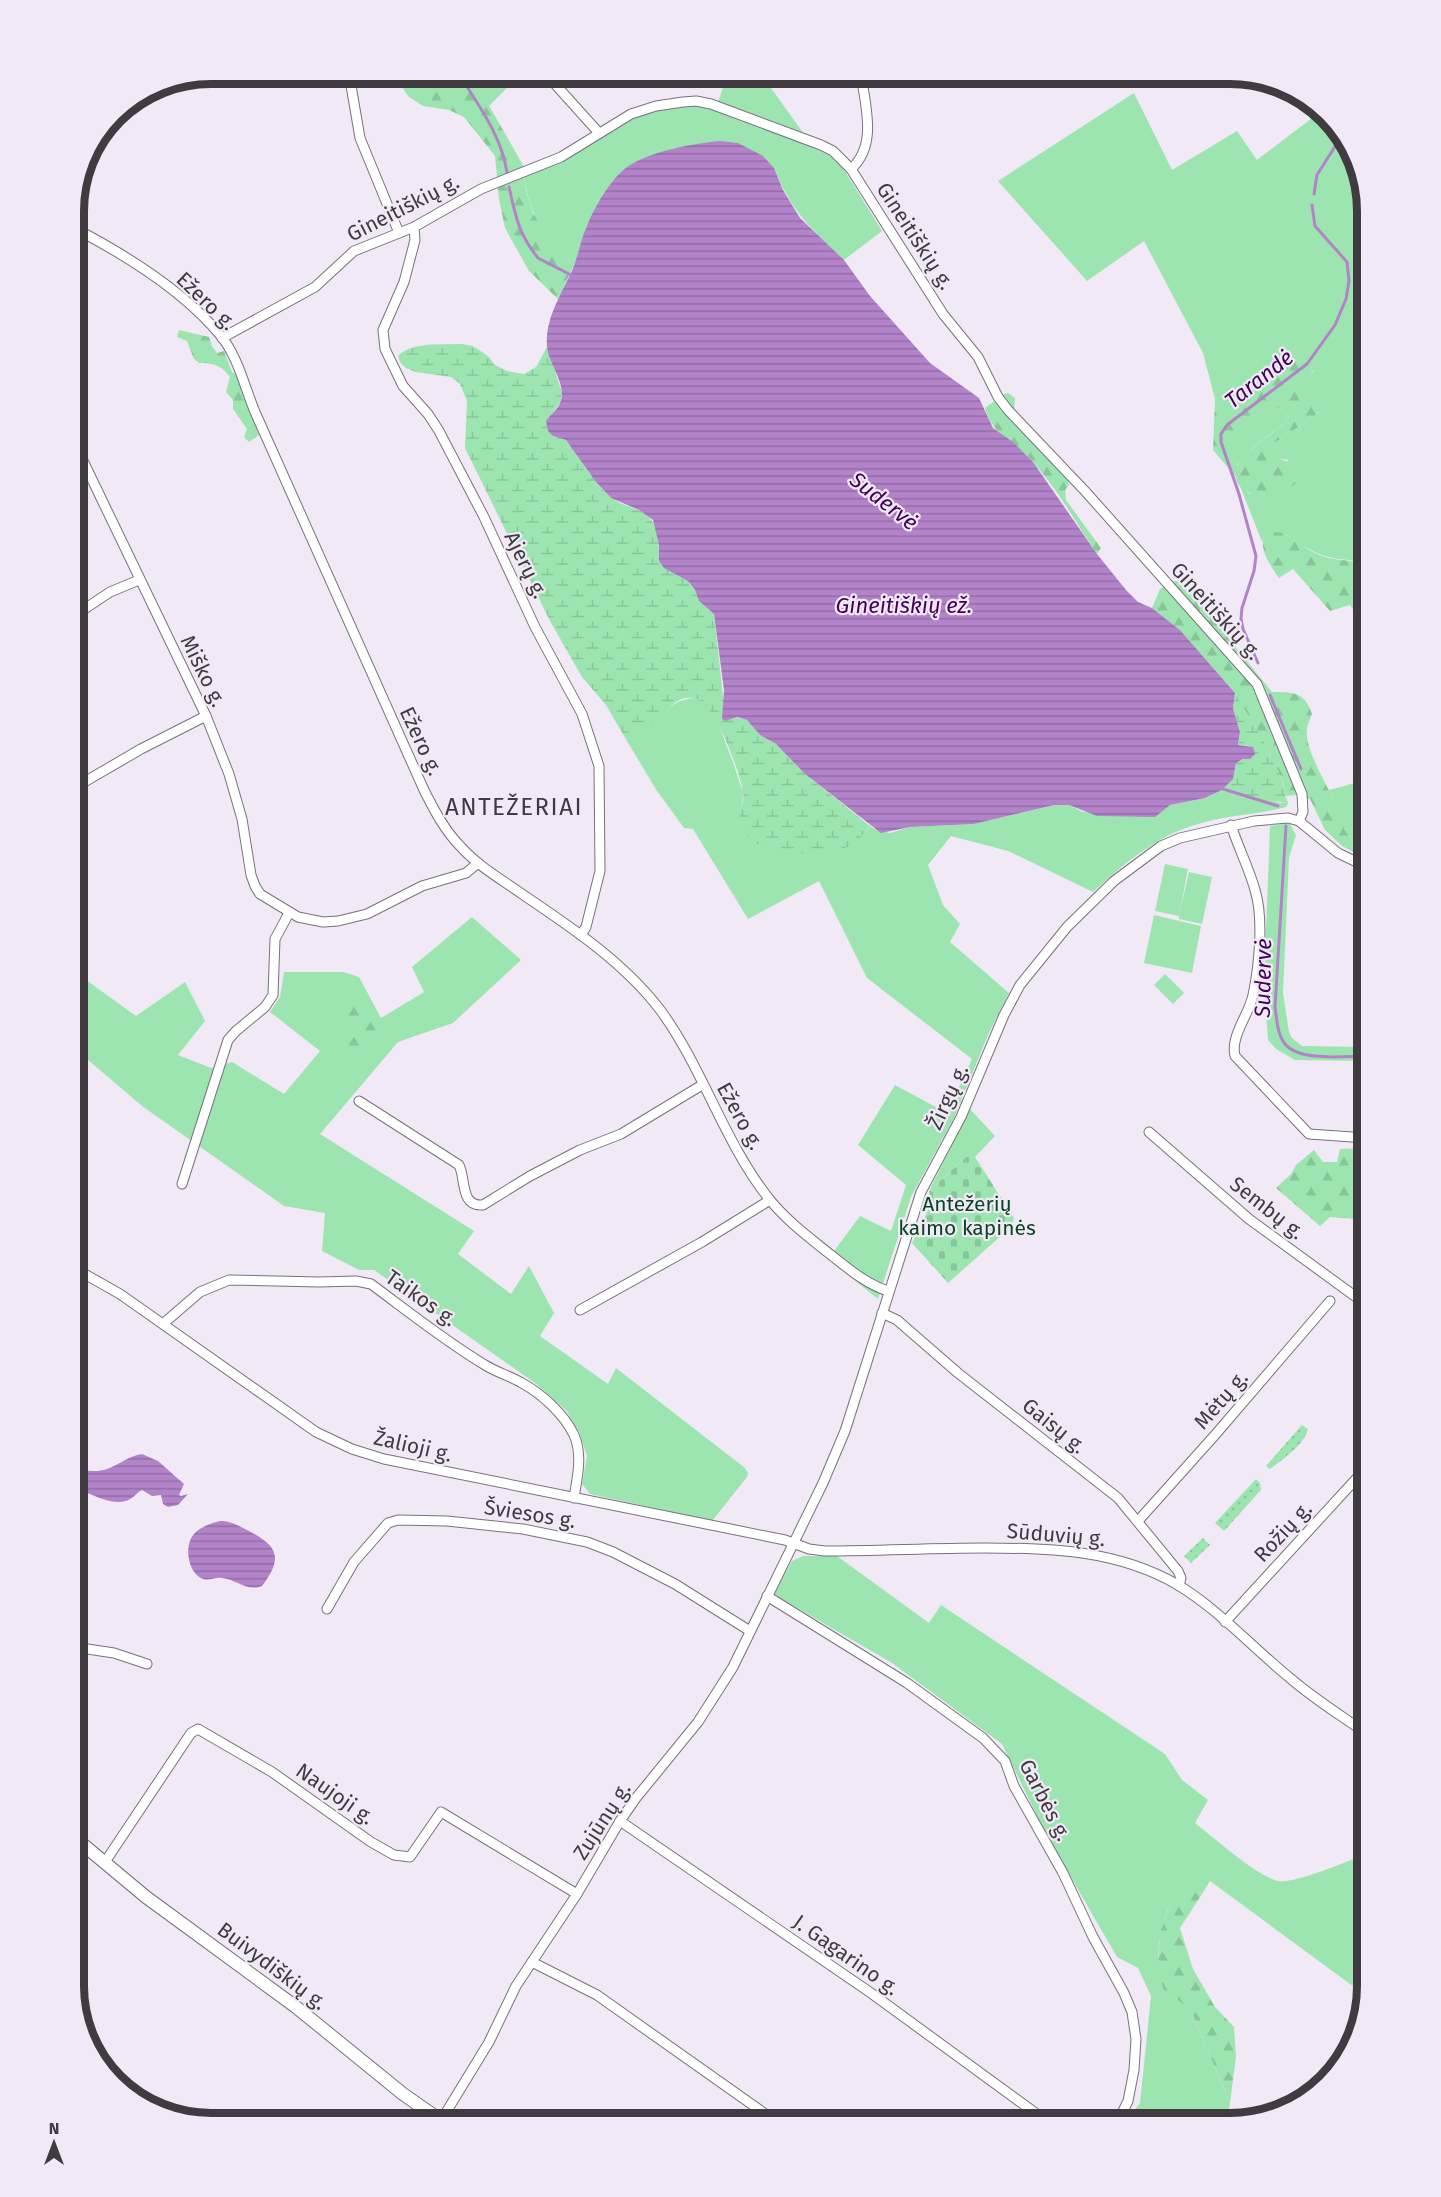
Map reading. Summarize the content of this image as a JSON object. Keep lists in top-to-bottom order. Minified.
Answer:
{"streets":{"main road":["Buivydiškių g."],"street":["Gineitiškių g.","Ežero g.","Ajerų g.","Miško g.","Žirgų g.","Sembų g.","Taikos g.","Mėtų g.","Gaisų g.","Žalioji g.","Šviesos g.","Rožių g.","Sūduvių g.","Naujoji g.","Garbės g.","Zujūnų g.","J. Gagarino g."]},"crossings":[["Gineitiškių g.","Ežero g."],["Gineitiškių g.","Ajerų g."],["Gineitiškių g.","Žirgų g."],["Ežero g.","Ajerų g."],["Ežero g.","Miško g."],["Ežero g.","Žirgų g."],["Žirgų g.","Gaisų g."],["Žirgų g.","Žalioji g."],["Žirgų g.","Sūduvių g."],["Žirgų g.","Zujūnų g."],["Taikos g.","Žalioji g."],["Mėtų g.","Gaisų g."],["Gaisų g.","Sūduvių g."],["Žalioji g.","Sūduvių g."],["Žalioji g.","Zujūnų g."],["Šviesos g.","Zujūnų g."],["Rožių g.","Sūduvių g."],["Sūduvių g.","Zujūnų g."],["Naujoji g.","Zujūnų g."],["Naujoji g.","Buivydiškių g."],["Garbės g.","Zujūnų g."],["Zujūnų g.","J. Gagarino g."]],"districts":["ANTEŽERIAI"],"water":["Tarandė","Sudervė","Gineitiškių ež."],"parks":["Antežerių kaimo kapinės"],"north":"top"}
